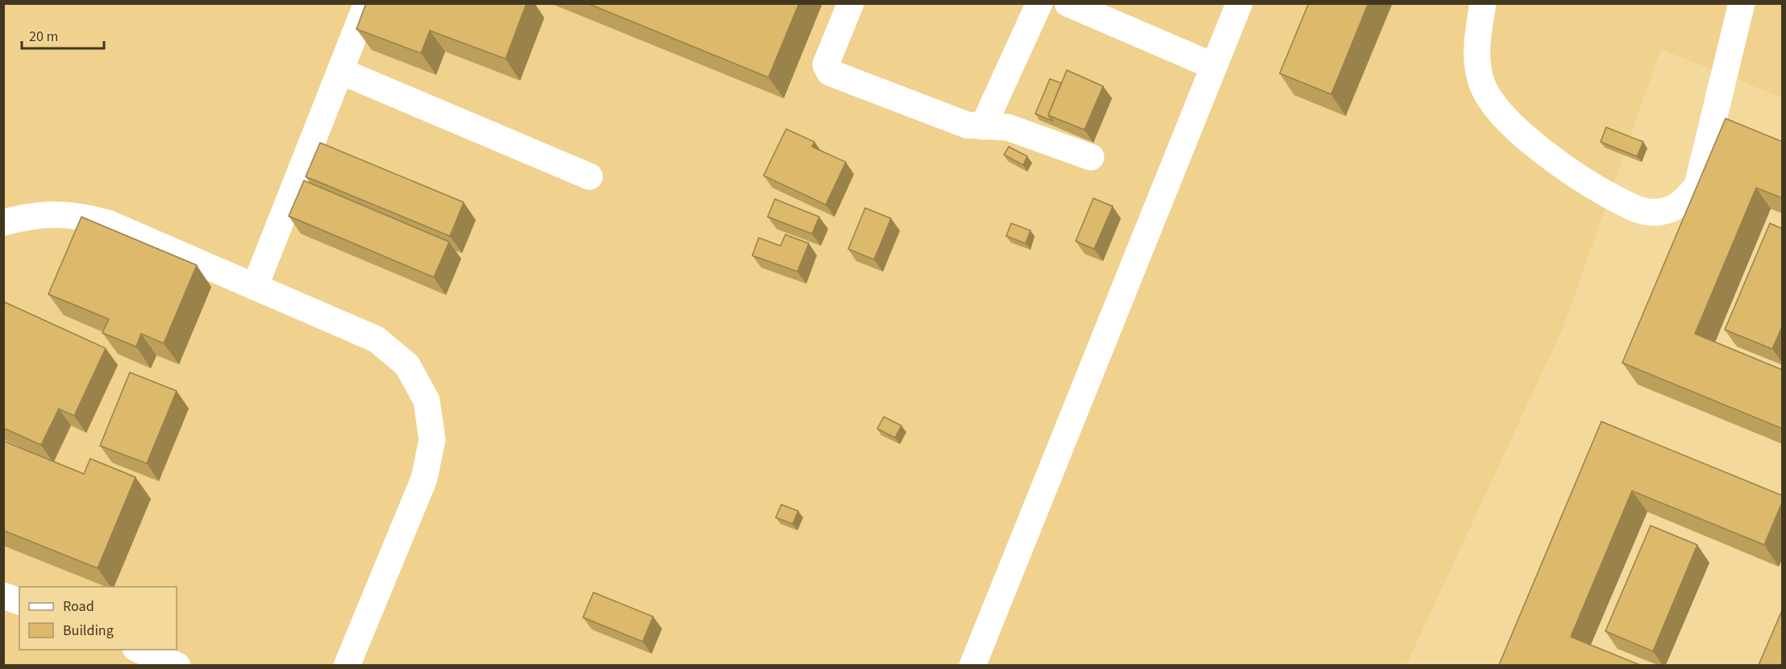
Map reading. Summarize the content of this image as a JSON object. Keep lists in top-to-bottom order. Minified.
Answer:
{"legend":["Road","Building"],"scale_bar":"20 m"}
